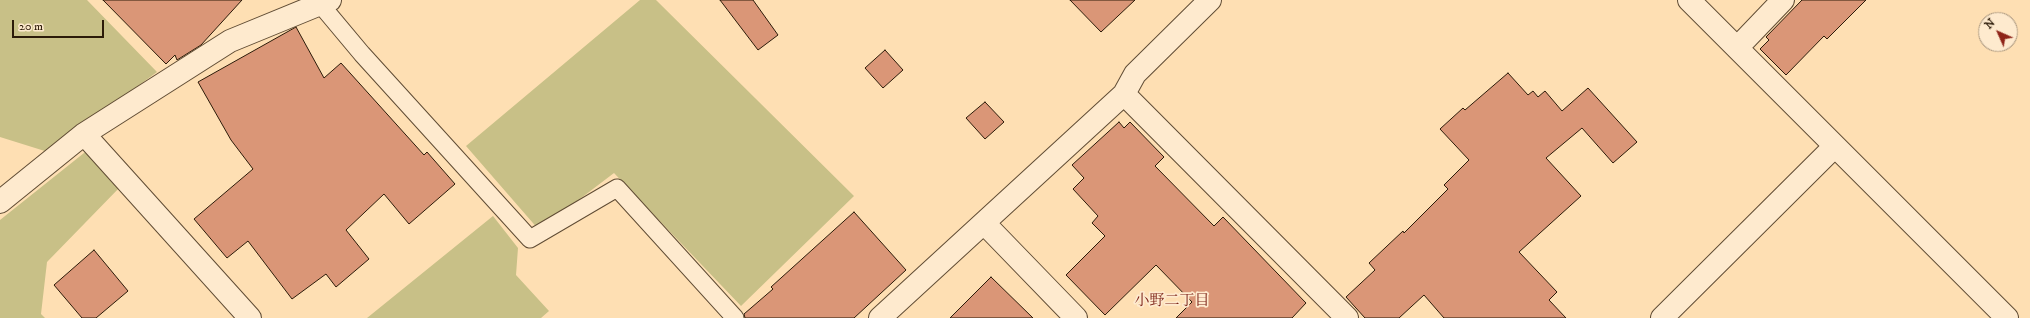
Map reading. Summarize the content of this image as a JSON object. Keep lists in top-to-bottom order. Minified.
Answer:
{"districts":["小野二丁目"],"scale_bar":"20 m","north":"top left"}
